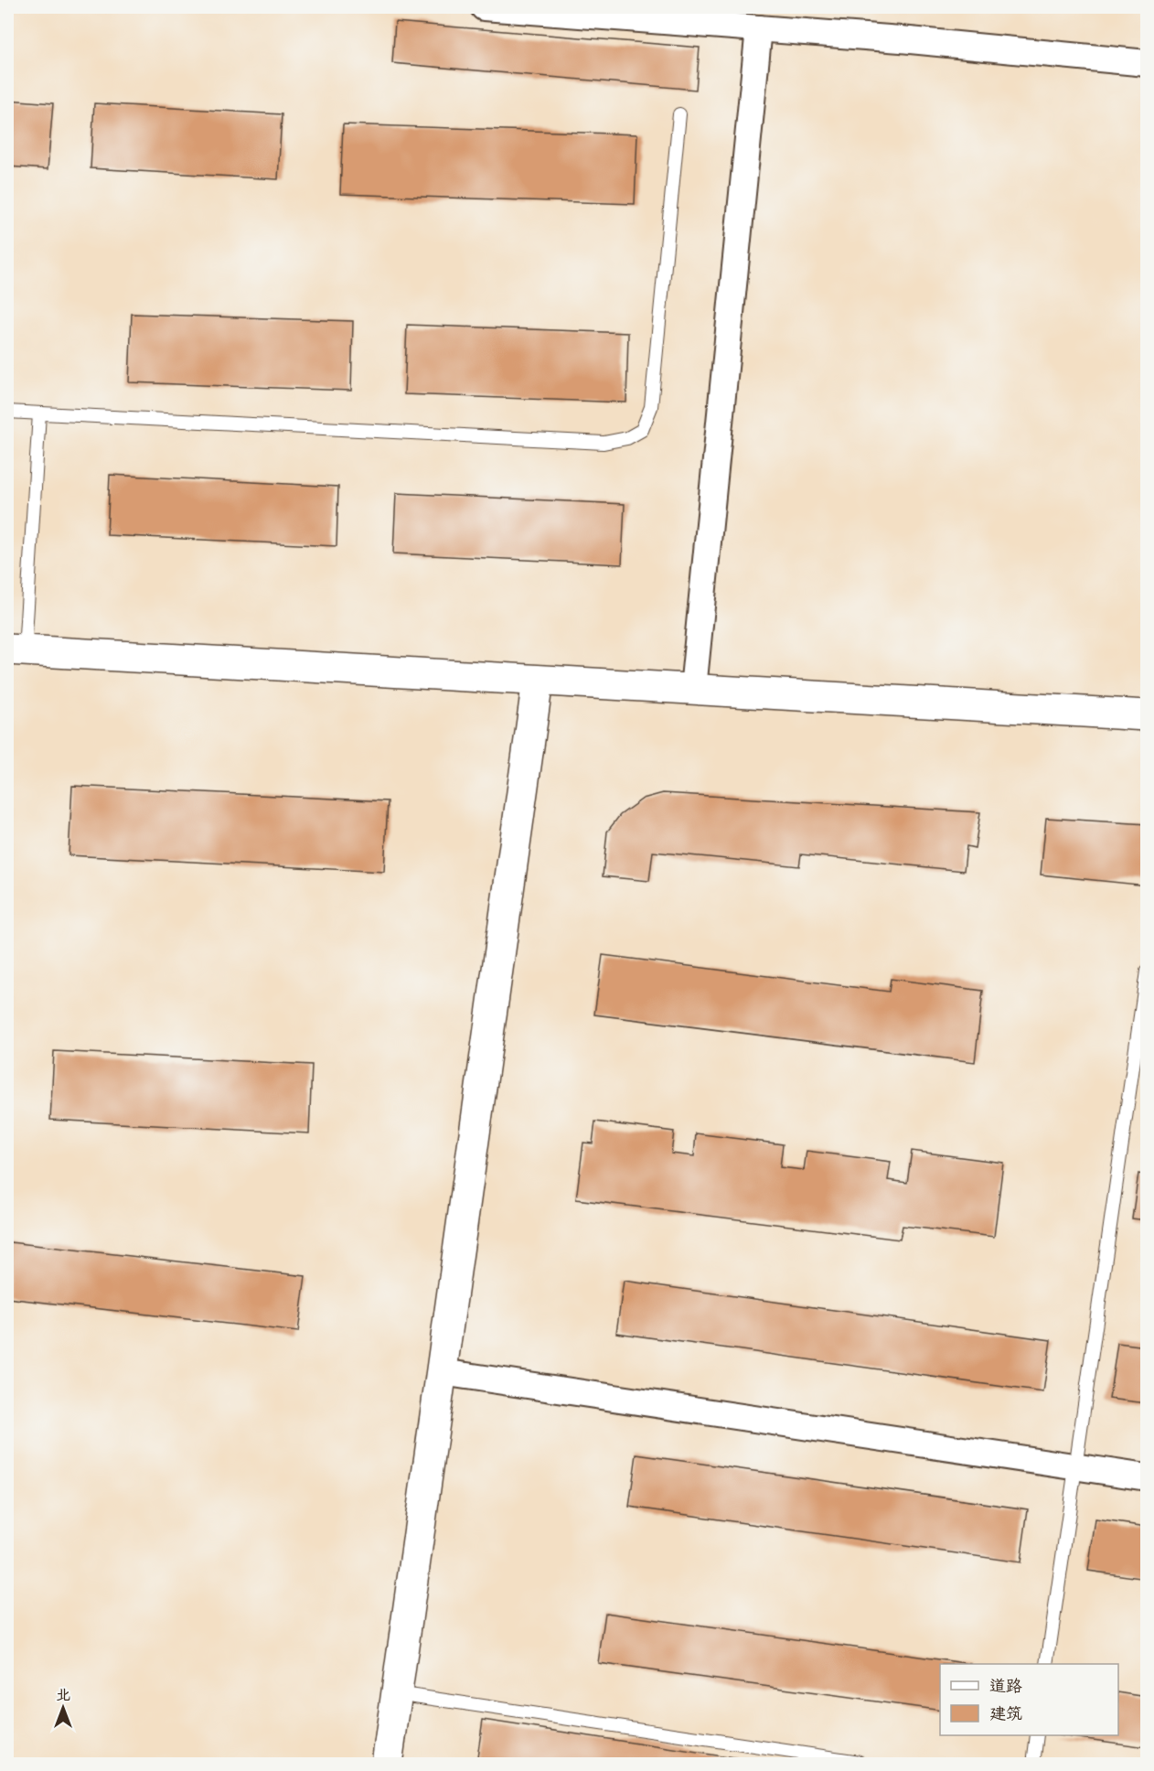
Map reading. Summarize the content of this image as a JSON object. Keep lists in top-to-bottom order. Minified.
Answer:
{"legend":["道路","建筑"],"north":"top"}
